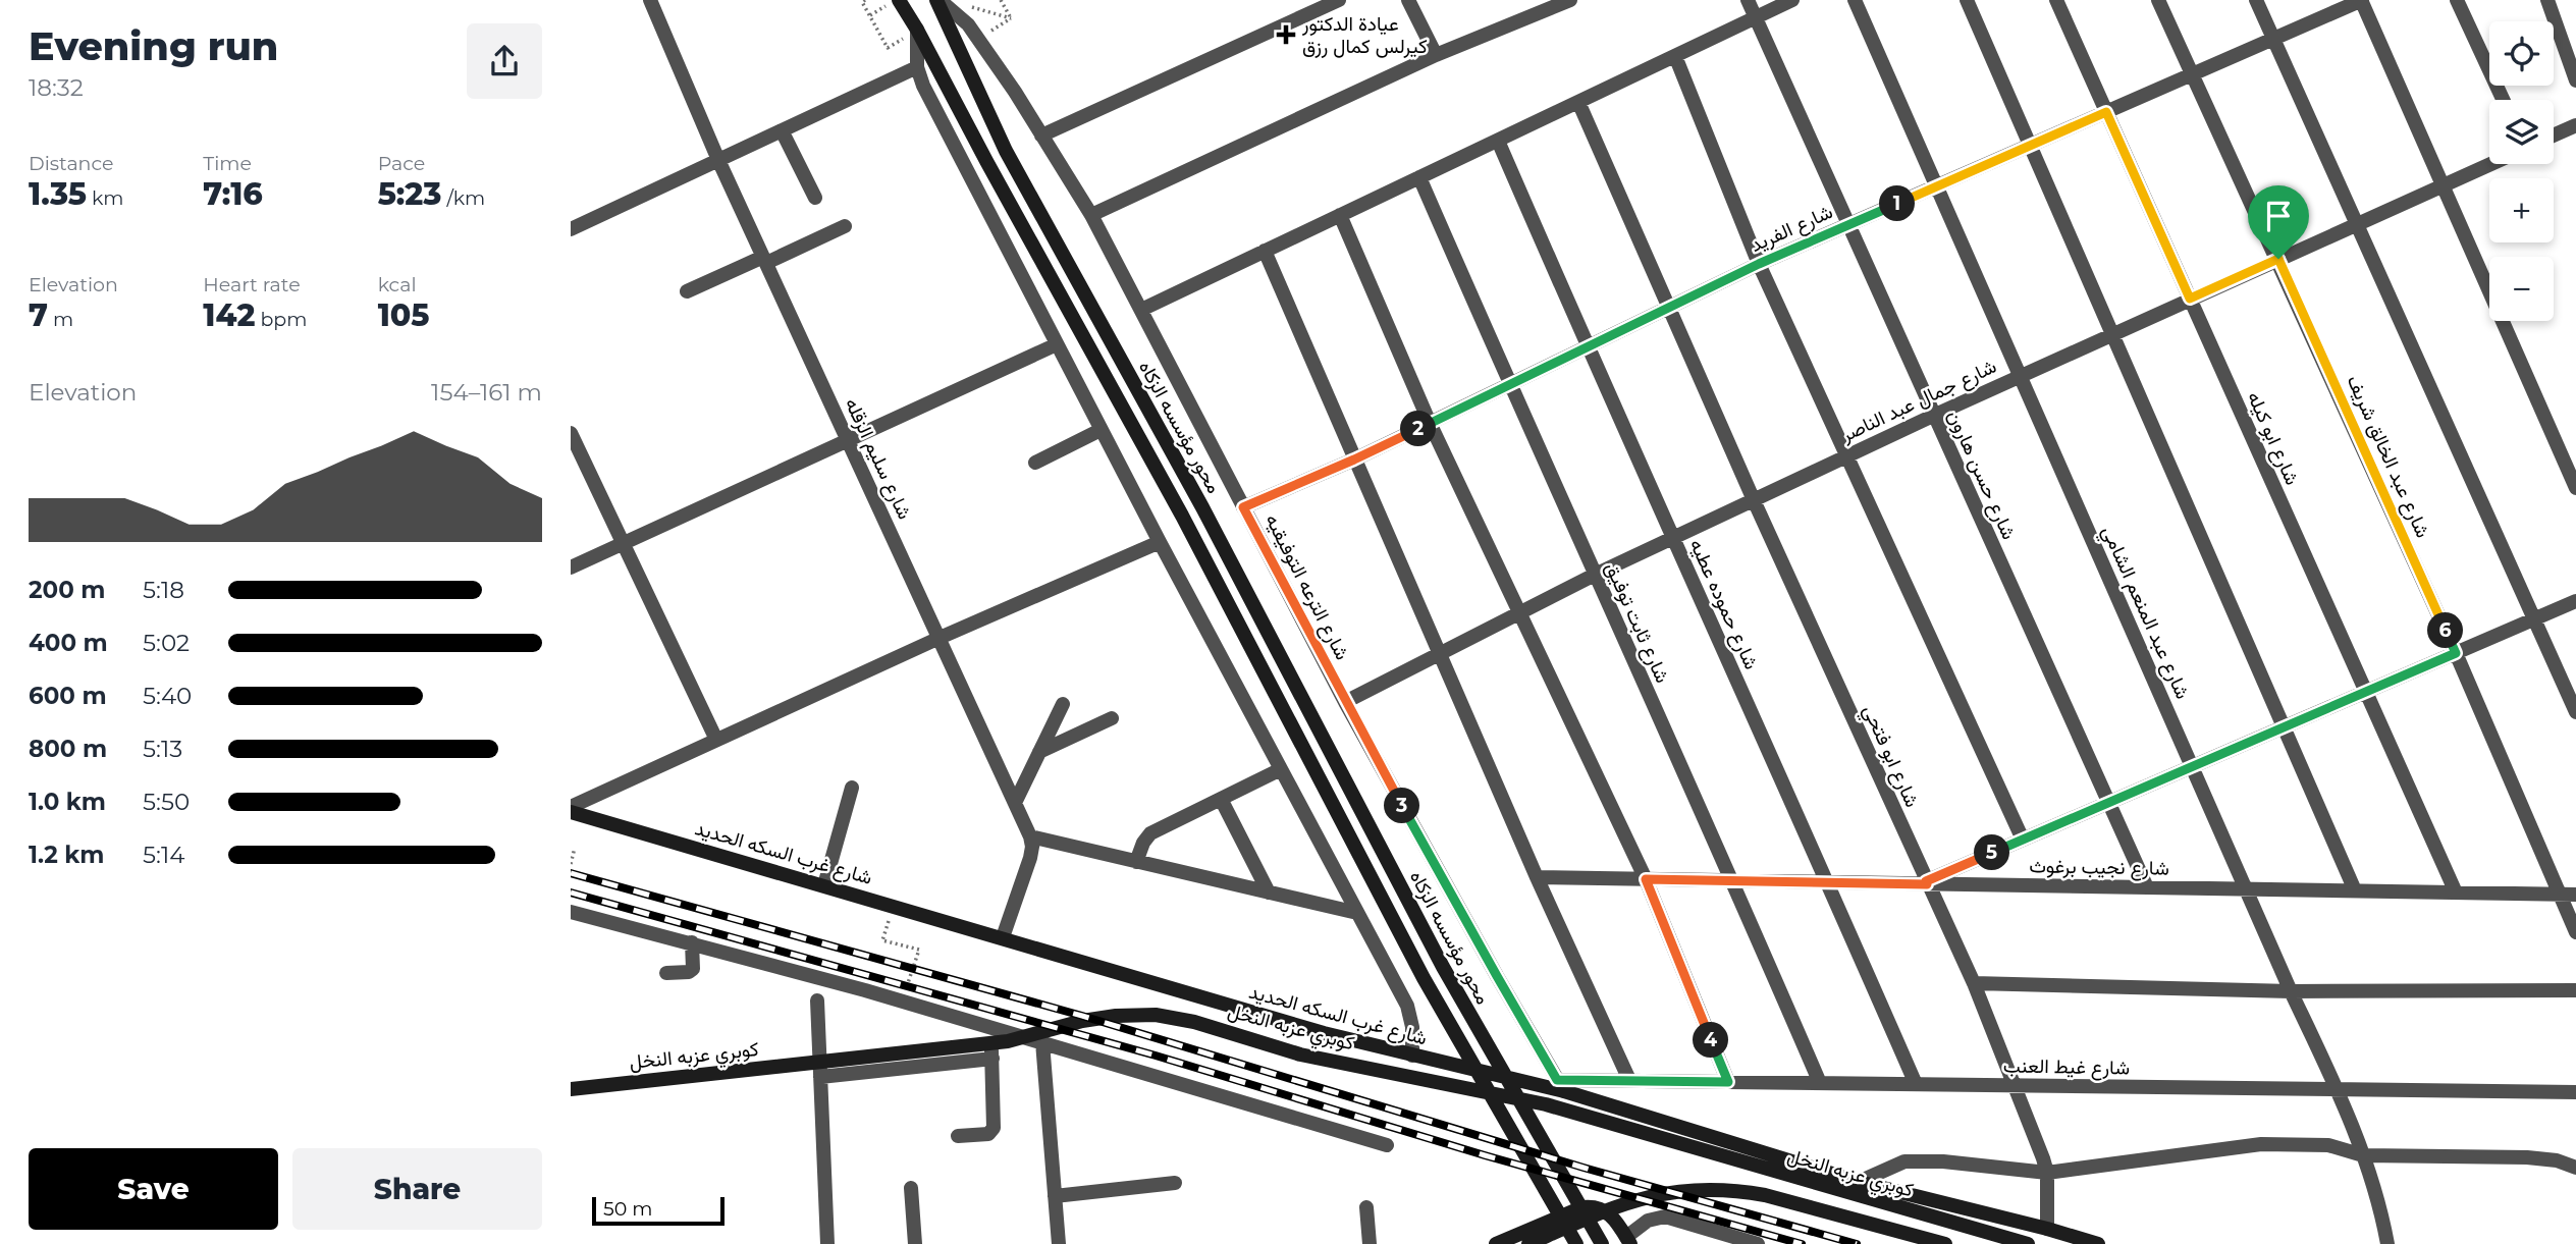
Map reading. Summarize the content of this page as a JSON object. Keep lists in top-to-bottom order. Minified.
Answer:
{"streets":{"main road":["محور مؤسسه الزكاه","شارع غرب السكه الحديد","كوبري عزبه النخل"],"street":["شارع الفريد","شارع جمال عبد الناصر","شارع ابو كيله","شارع عبد الخالق شريف","شارع سليم الزقله","شارع حسن هارون","شارع الترعه التوفيقيه","شارع حموده عطيه","شارع عبد المنعم الشامي","شارع ثابت توفيق","شارع ابو فتحي","شارع نجيب برغوث","شارع غيط العنب"]},"crossings":[["شارع الفريد","شارع ابو كيله"],["شارع الفريد","شارع عبد الخالق شريف"],["شارع الفريد","شارع حسن هارون"],["شارع الفريد","شارع الترعه التوفيقيه"],["شارع الفريد","شارع حموده عطيه"],["شارع الفريد","شارع عبد المنعم الشامي"],["شارع الفريد","شارع ثابت توفيق"],["شارع الفريد","شارع ابو فتحي"],["شارع جمال عبد الناصر","شارع ابو كيله"],["شارع جمال عبد الناصر","شارع عبد الخالق شريف"],["شارع جمال عبد الناصر","شارع حسن هارون"],["شارع جمال عبد الناصر","شارع الترعه التوفيقيه"],["شارع جمال عبد الناصر","شارع حموده عطيه"],["شارع جمال عبد الناصر","شارع عبد المنعم الشامي"],["شارع جمال عبد الناصر","شارع ثابت توفيق"],["شارع جمال عبد الناصر","شارع ابو فتحي"],["محور مؤسسه الزكاه","شارع الترعه التوفيقيه"],["شارع ابو كيله","شارع نجيب برغوث"],["شارع عبد الخالق شريف","شارع نجيب برغوث"],["شارع حسن هارون","شارع نجيب برغوث"],["شارع الترعه التوفيقيه","شارع غرب السكه الحديد"],["شارع الترعه التوفيقيه","شارع غيط العنب"],["شارع حموده عطيه","شارع نجيب برغوث"],["شارع حموده عطيه","شارع غيط العنب"],["شارع عبد المنعم الشامي","شارع نجيب برغوث"],["شارع عبد المنعم الشامي","شارع غيط العنب"],["شارع ثابت توفيق","شارع نجيب برغوث"],["شارع ثابت توفيق","شارع غيط العنب"],["شارع ابو فتحي","شارع غرب السكه الحديد"],["شارع ابو فتحي","شارع نجيب برغوث"],["شارع ابو فتحي","شارع غيط العنب"],["شارع غرب السكه الحديد","شارع غيط العنب"]],"places":{"health":["عيادة الدكتور كيرلس كمال رزق"]},"scale_bar":"50 m","page":{"heading":["Evening run","18:32"],"map_buttons":["+","−"],"stats":[["Distance","1.35 km"],["Time","7:16"],["Pace","5:23 /km"],["Elevation","7 m"],["Heart rate","142 bpm"],["kcal","105"]],"pins":["1","2","6","3","5","4"],"chart":["Elevation","154–161 m"],"list":[{"name":"200 m","note":"5:18"},{"name":"400 m","note":"5:02"},{"name":"600 m","note":"5:40"},{"name":"800 m","note":"5:13"},{"name":"1.0 km","note":"5:50"},{"name":"1.2 km","note":"5:14"}],"buttons":["Save","Share"],"scale":"50 m"}}
